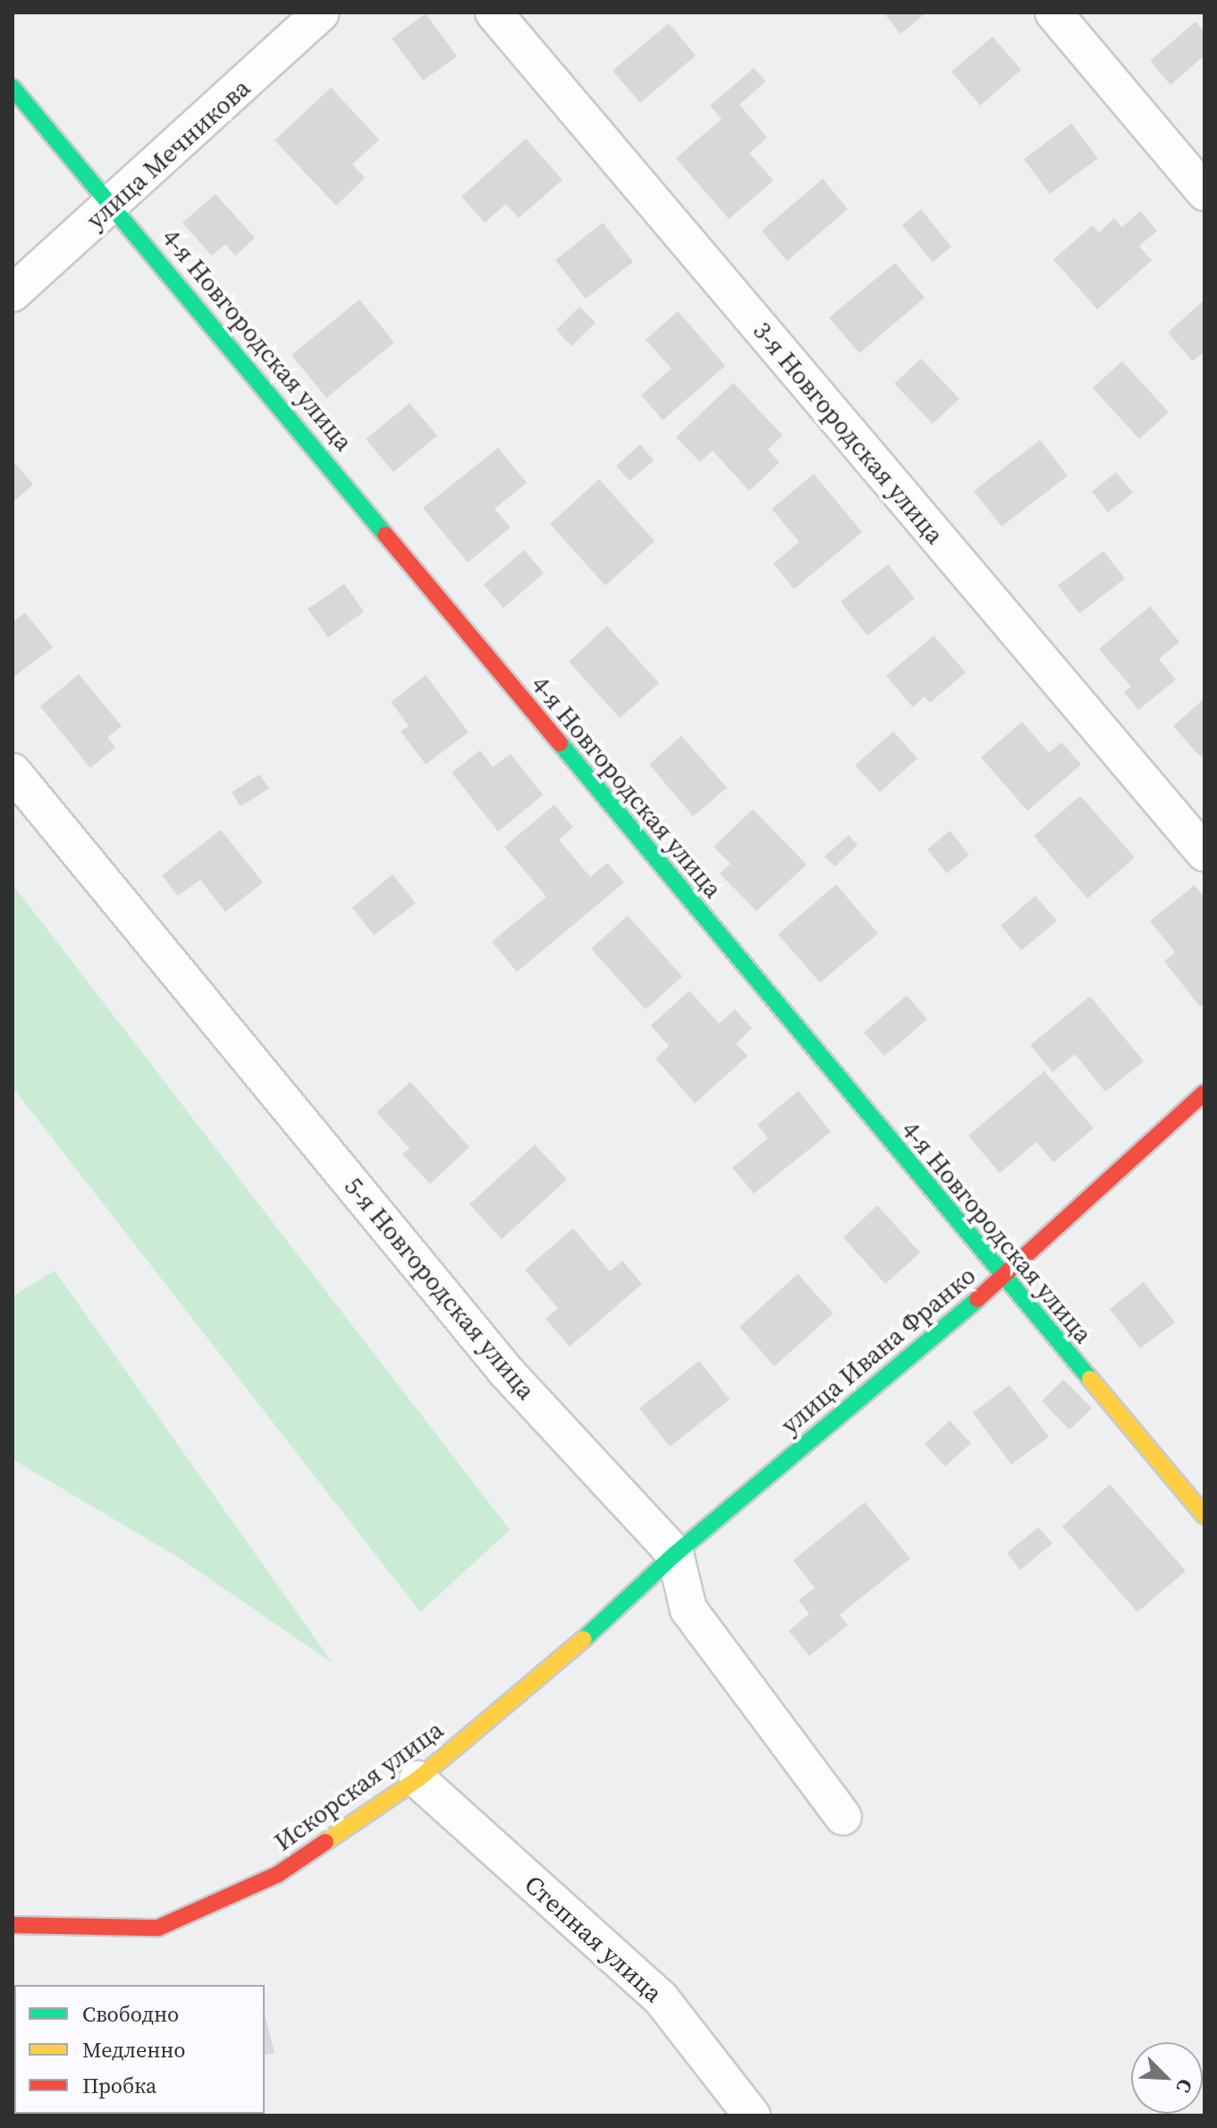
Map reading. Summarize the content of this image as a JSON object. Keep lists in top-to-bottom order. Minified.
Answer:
{"streets":{"street":["улица Мечникова","4-я Новгородская улица","3-я Новгородская улица","5-я Новгородская улица","улица Ивана Франко","Искорская улица","Степная улица"]},"crossings":[["улица Мечникова","4-я Новгородская улица"],["4-я Новгородская улица","улица Ивана Франко"],["5-я Новгородская улица","улица Ивана Франко"],["5-я Новгородская улица","Искорская улица"],["улица Ивана Франко","Искорская улица"],["Искорская улица","Степная улица"]],"legend":["Свободно","Медленно","Пробка"],"north":"bottom right"}
